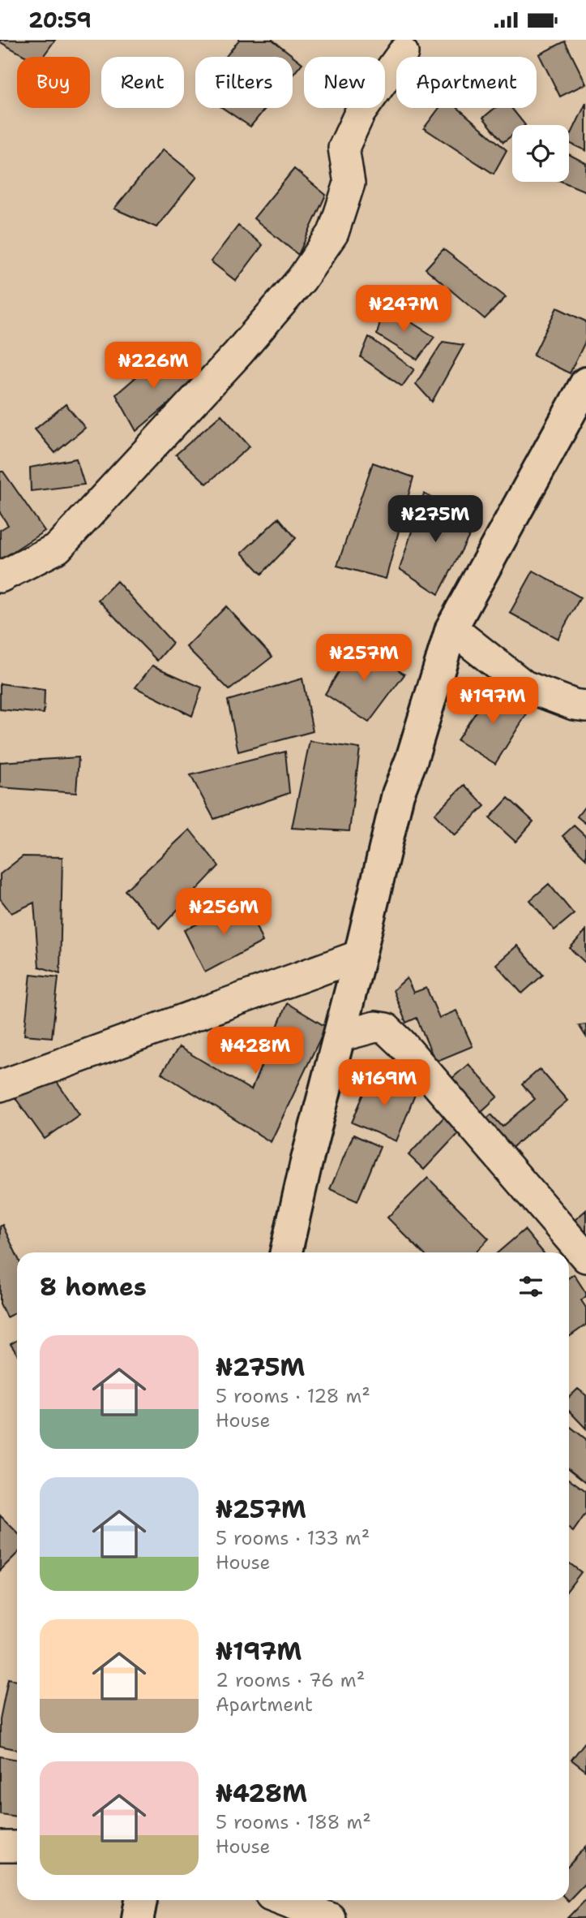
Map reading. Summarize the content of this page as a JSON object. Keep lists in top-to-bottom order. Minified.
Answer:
{"page":{"status":"20:59","chip":["Buy","Rent","Filters","New","Apartment"],"price":["₦247M","₦226M","₦275M","₦257M","₦197M","₦256M","₦428M","₦169M"],"heading":"8 homes","list":[{"name":"₦275M","note":"5 rooms · 128 m² · House"},{"name":"₦257M","note":"5 rooms · 133 m² · House"},{"name":"₦197M","note":"2 rooms · 76 m² · Apartment"},{"name":"₦428M","note":"5 rooms · 188 m² · House"}]}}
